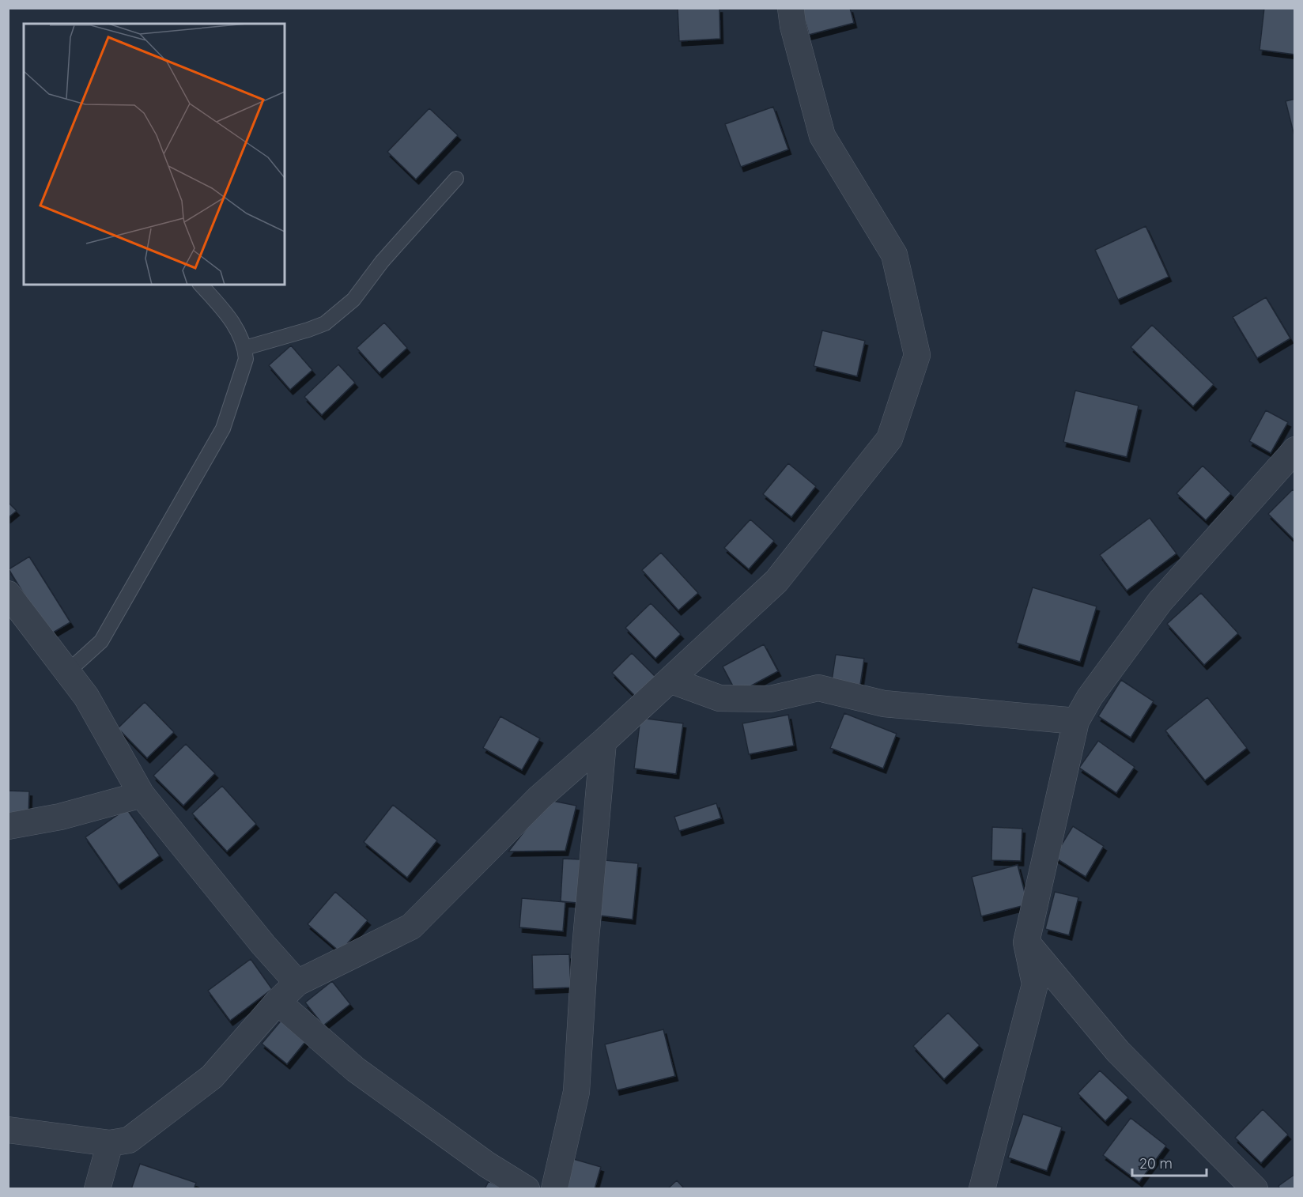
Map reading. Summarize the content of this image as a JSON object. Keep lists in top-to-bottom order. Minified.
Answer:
{"scale_bar":"20 m"}
